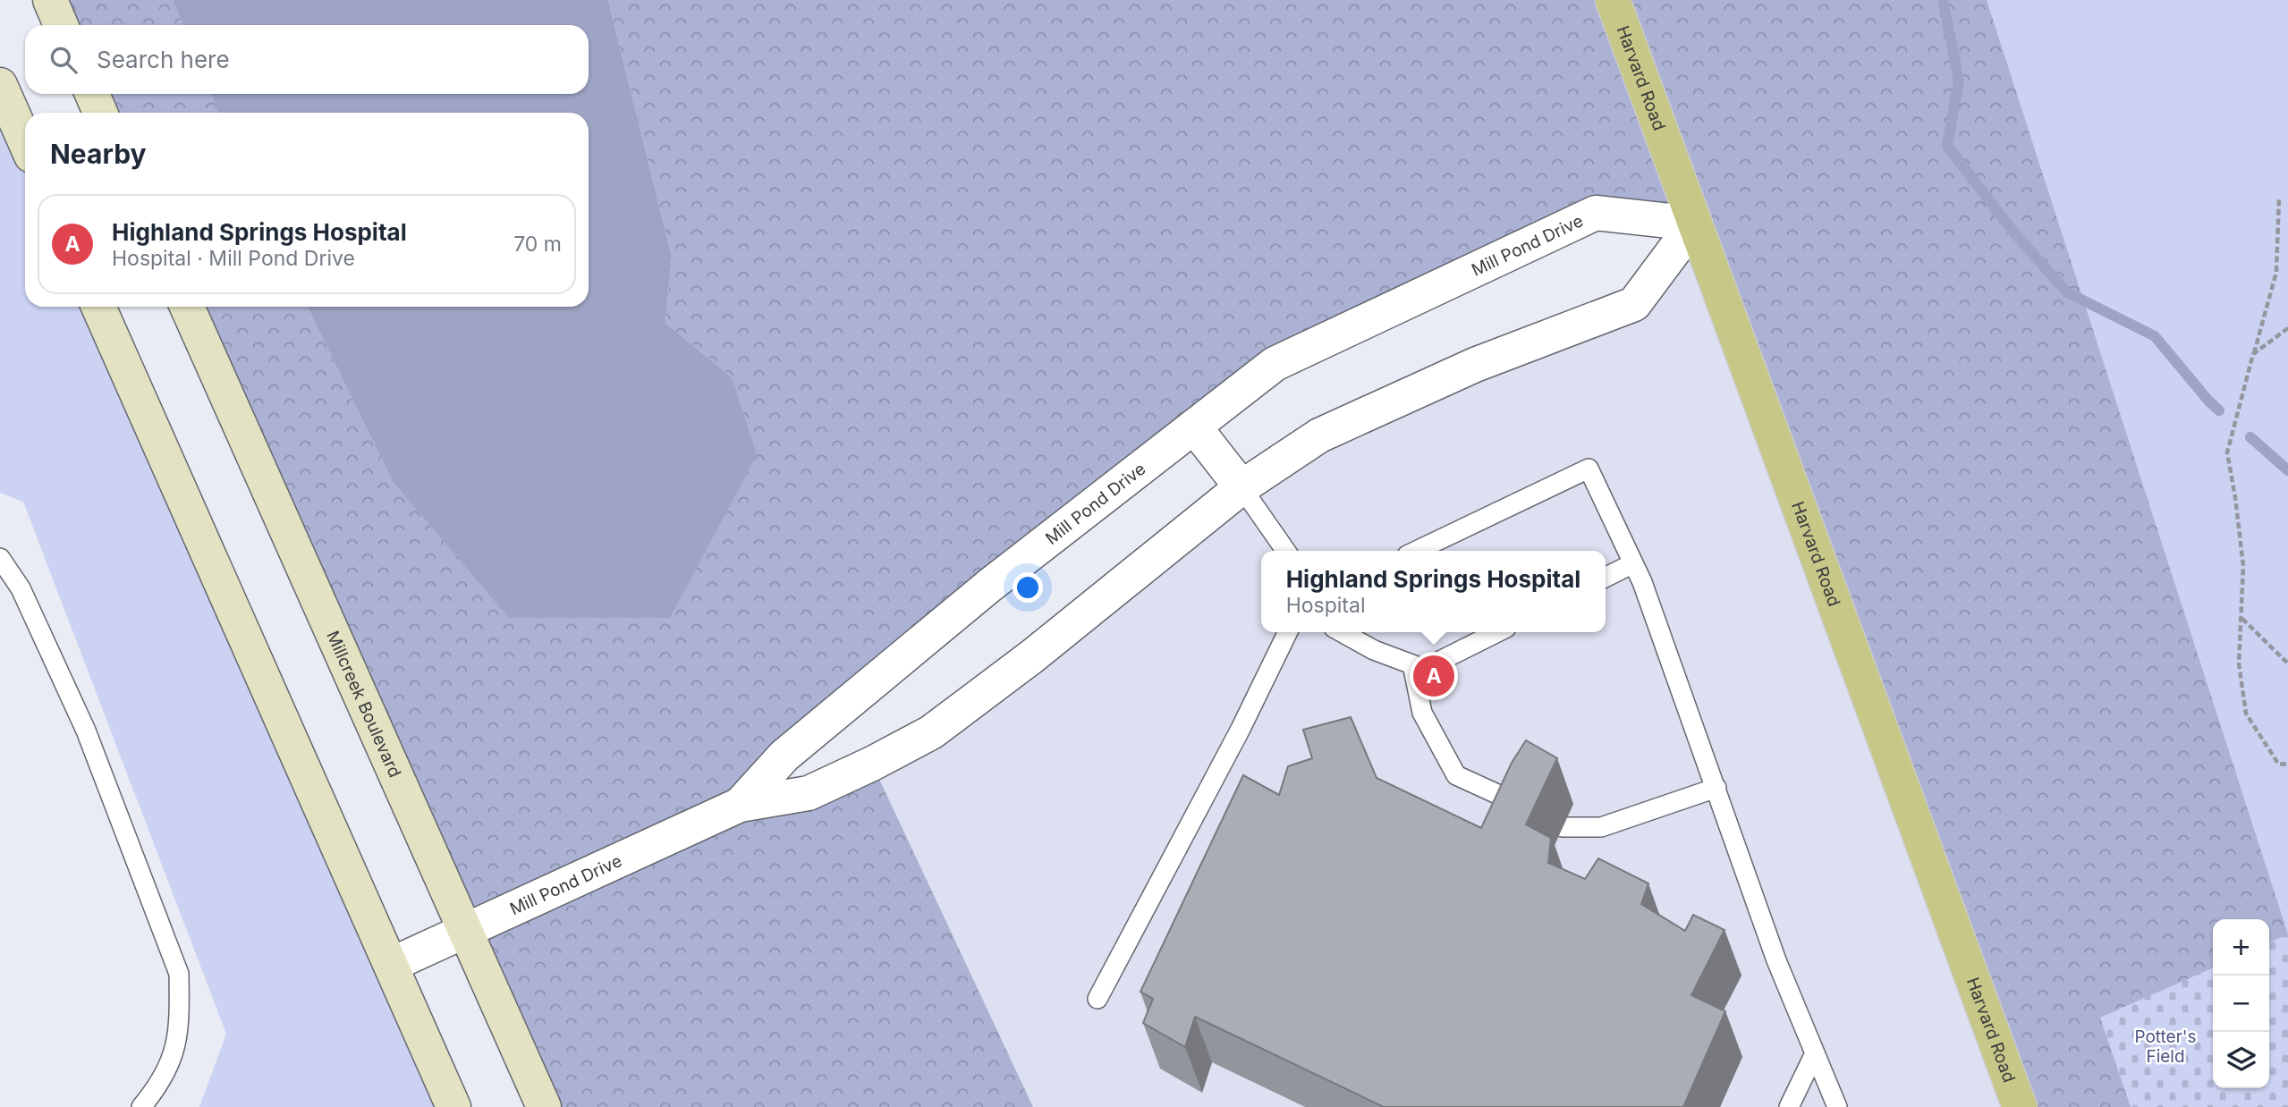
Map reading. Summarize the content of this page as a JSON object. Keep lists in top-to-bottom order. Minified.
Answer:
{"streets":{"main road":["Harvard Road"],"street":["Mill Pond Drive","Millcreek Boulevard"]},"crossings":[["Harvard Road","Mill Pond Drive"],["Mill Pond Drive","Millcreek Boulevard"]],"parks":["Potter's Field"],"page":{"search":"Search here","heading":"Nearby","list":[{"mark":"A","name":"Highland Springs Hospital","note":"Hospital · Mill Pond Drive","value":"70 m"}],"popup":["Highland Springs Hospital","Hospital"],"pins":"A","map_buttons":["+","−"]}}
